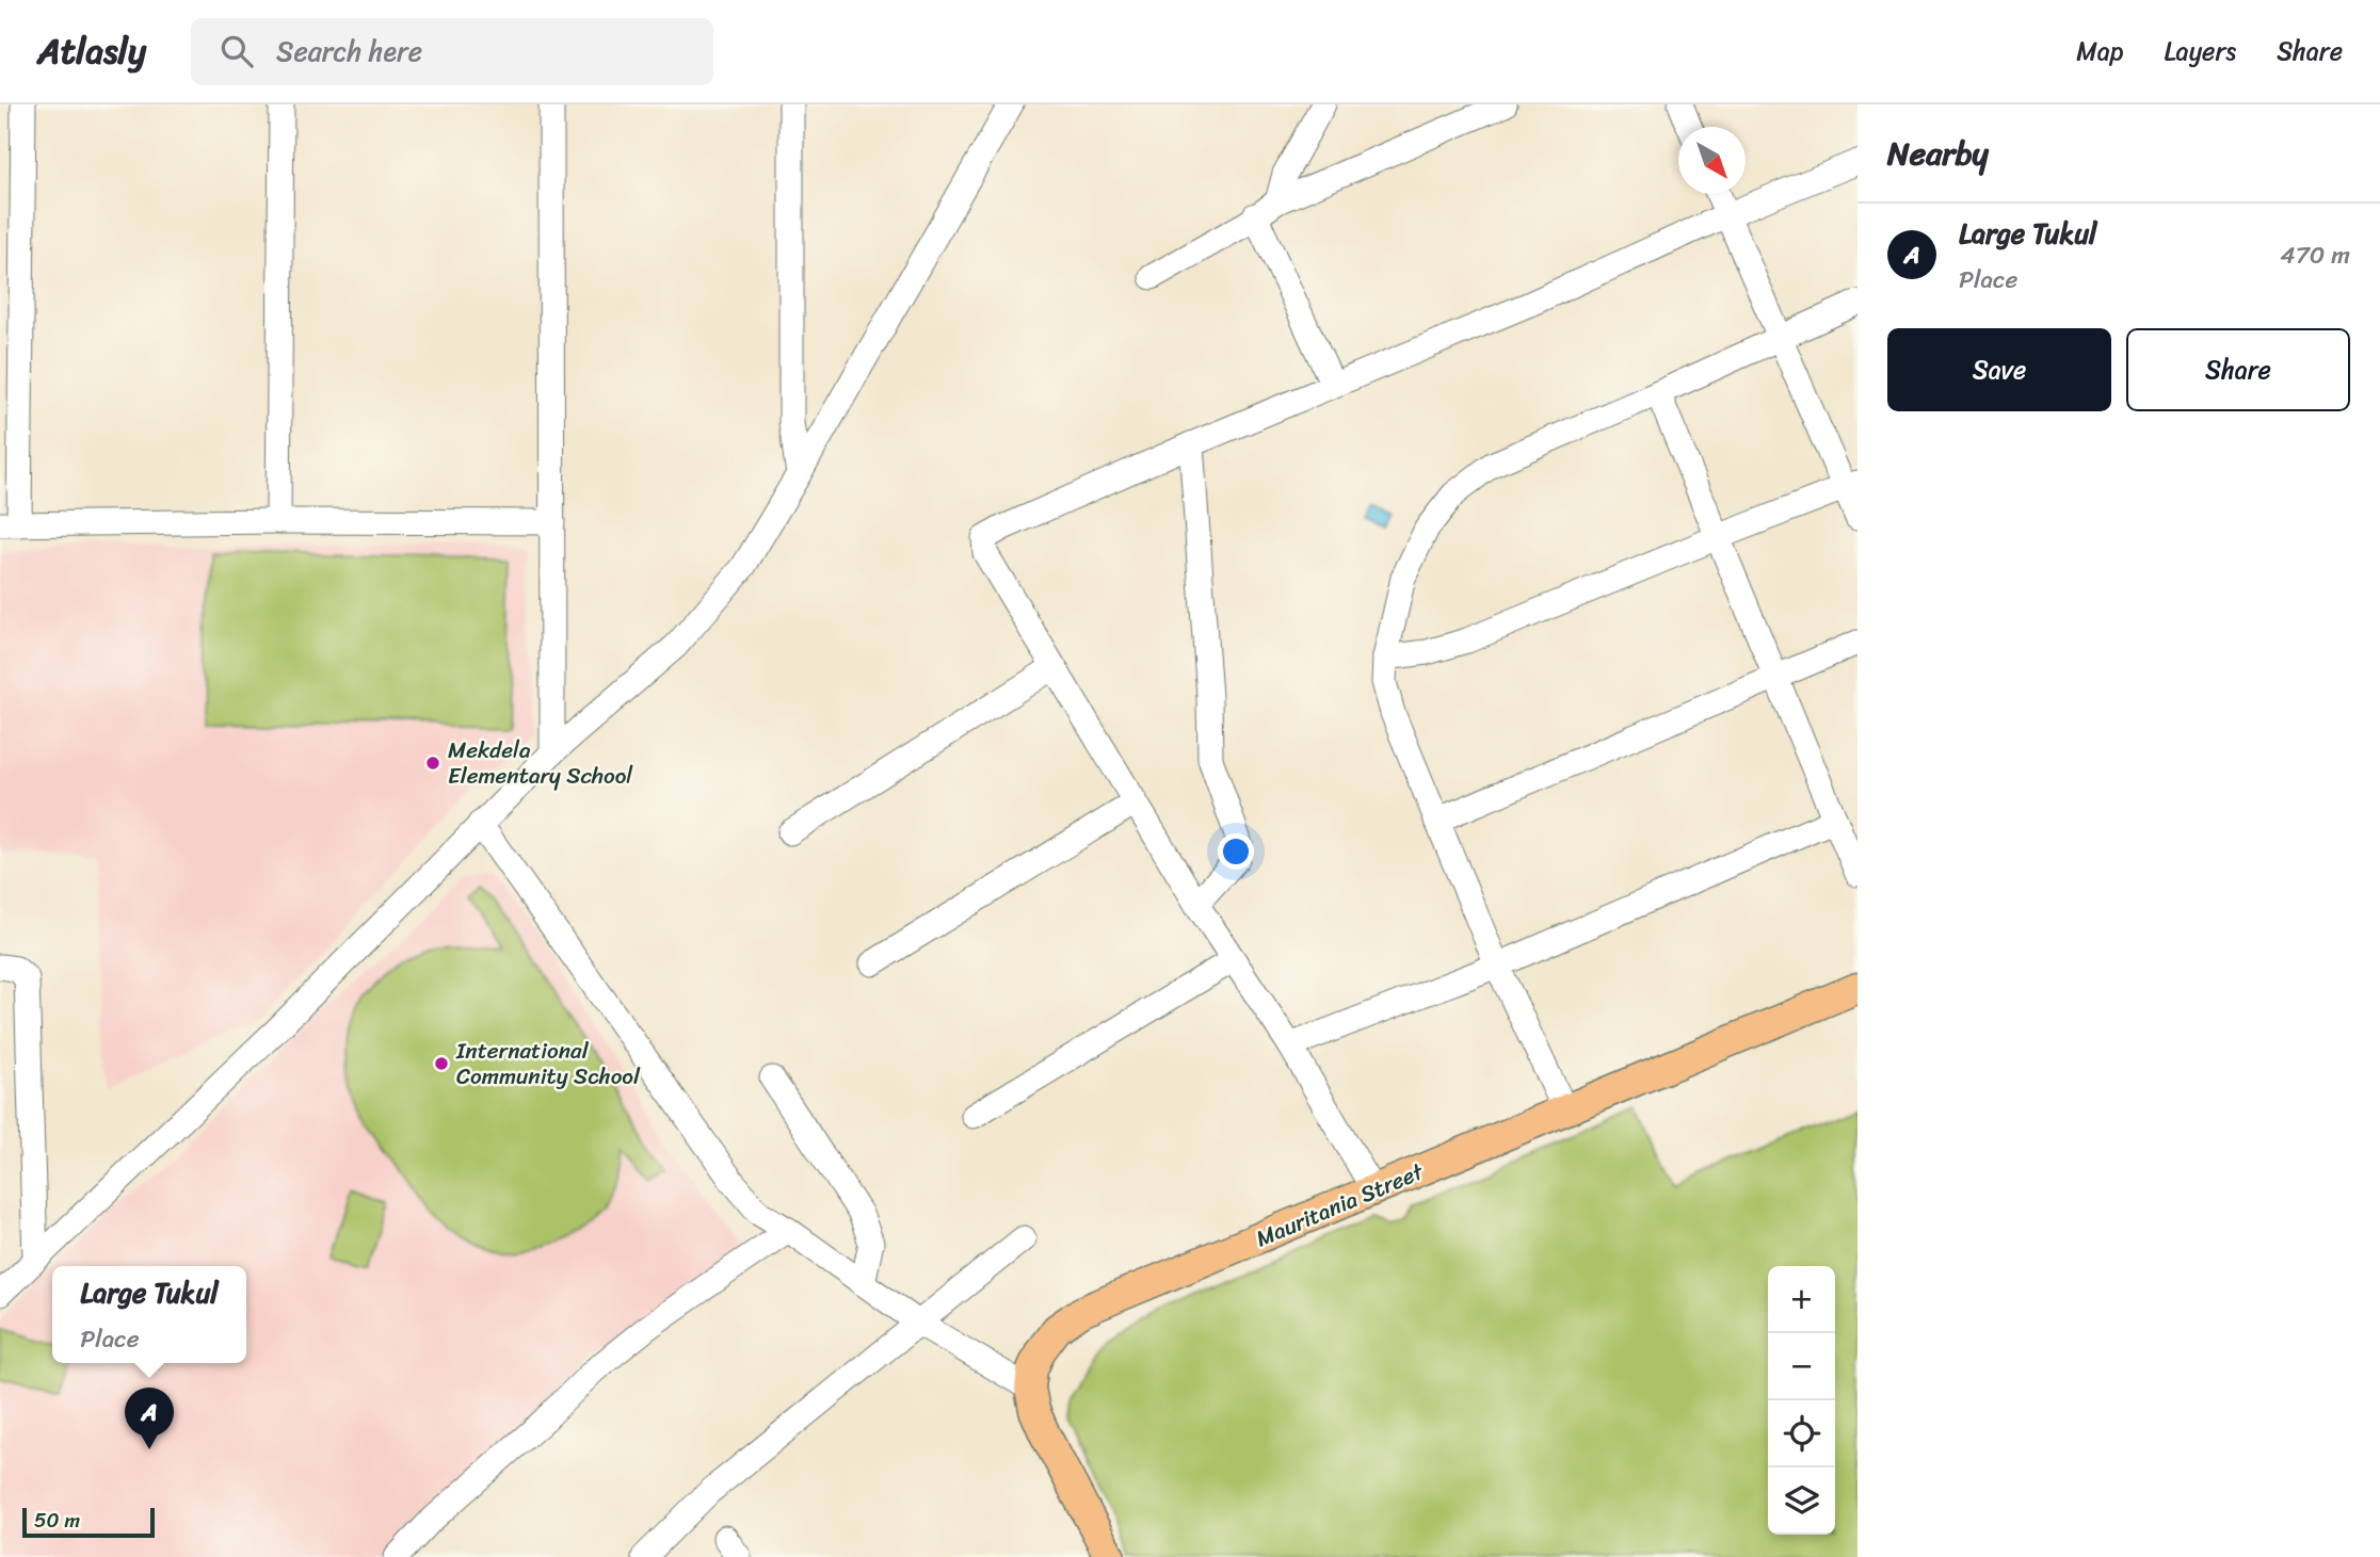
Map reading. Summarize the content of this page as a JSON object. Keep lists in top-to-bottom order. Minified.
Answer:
{"streets":{"main road":["Mauritania Street"]},"places":["Mekdela Elementary School","International Community School"],"scale_bar":"50 m","north":"bottom right","page":{"header":"Atlasly","search":"Search here","nav":["Map","Layers","Share"],"heading":"Nearby","list":[{"mark":"A","name":"Large Tukul","note":"Place","value":"470 m"}],"buttons":["Save","Share"],"map_buttons":["+","−"],"popup":["Large Tukul","Place"],"pins":"A","scale":"50 m"}}
